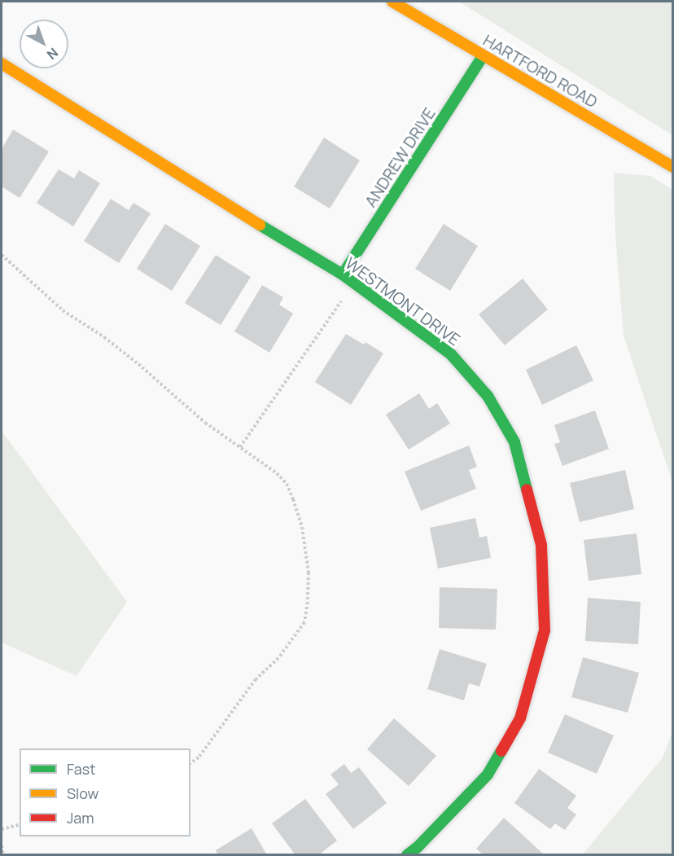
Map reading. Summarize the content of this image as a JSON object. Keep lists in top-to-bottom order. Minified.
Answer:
{"streets":{"street":["HARTFORD ROAD","ANDREW DRIVE","WESTMONT DRIVE"]},"crossings":[["HARTFORD ROAD","ANDREW DRIVE"],["ANDREW DRIVE","WESTMONT DRIVE"]],"legend":["Fast","Slow","Jam"],"north":"bottom right"}
